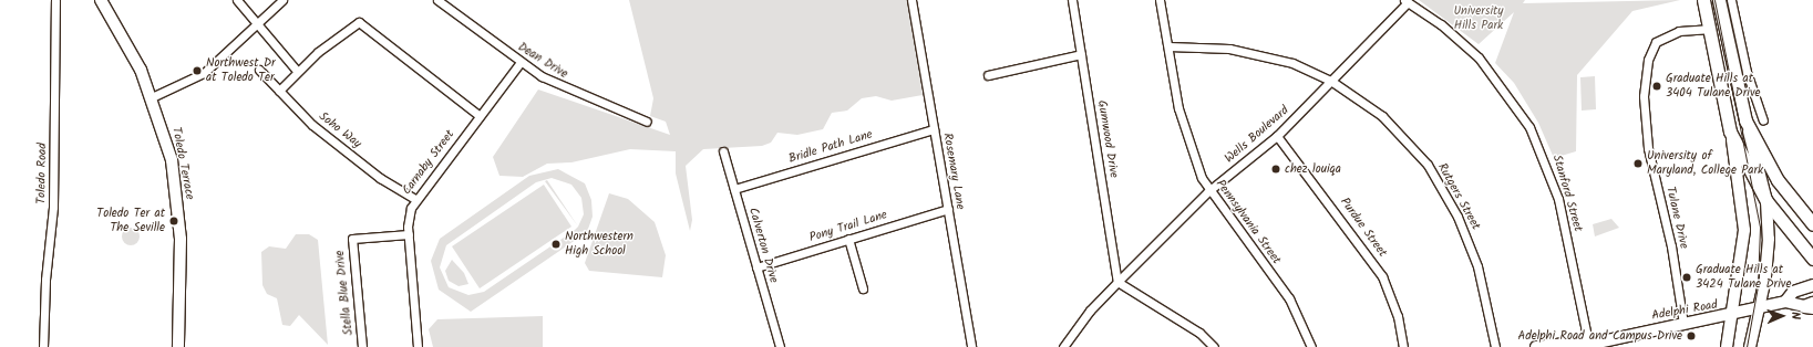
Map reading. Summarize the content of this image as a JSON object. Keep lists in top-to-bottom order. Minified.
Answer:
{"streets":{"main road":["Toledo Terrace","Adelphi Road"],"street":["Dean Drive","Soho Way","Wells Boulevard","Gumwood Drive","Bridle Path Lane","Carnaby Street","Rosemary Lane","Toledo Road","Stanford Street","Rutgers Street","Tulane Drive","Pennsylvania Street","Pony Trail Lane","Purdue Street","Calverton Drive","Stella Blue Drive"]},"crossings":[["Dean Drive","Carnaby Street"],["Soho Way","Carnaby Street"],["Wells Boulevard","Gumwood Drive"],["Wells Boulevard","Stanford Street"],["Wells Boulevard","Rutgers Street"],["Wells Boulevard","Pennsylvania Street"],["Wells Boulevard","Purdue Street"],["Bridle Path Lane","Rosemary Lane"],["Bridle Path Lane","Calverton Drive"],["Carnaby Street","Stella Blue Drive"],["Rosemary Lane","Pony Trail Lane"],["Stanford Street","Adelphi Road"],["Rutgers Street","Pennsylvania Street"],["Tulane Drive","Adelphi Road"],["Pony Trail Lane","Calverton Drive"]],"parks":["University Hills Park"],"places":["Northwest Dr at Toledo Ter","Graduate Hills at 3404 Tulane Drive","University of Maryland, College Park","chez louiqa","Toledo Ter at The Seville","Northwestern High School","Graduate Hills at 3424 Tulane Drive","Adelphi Road and Campus Drive"],"north":"right"}
